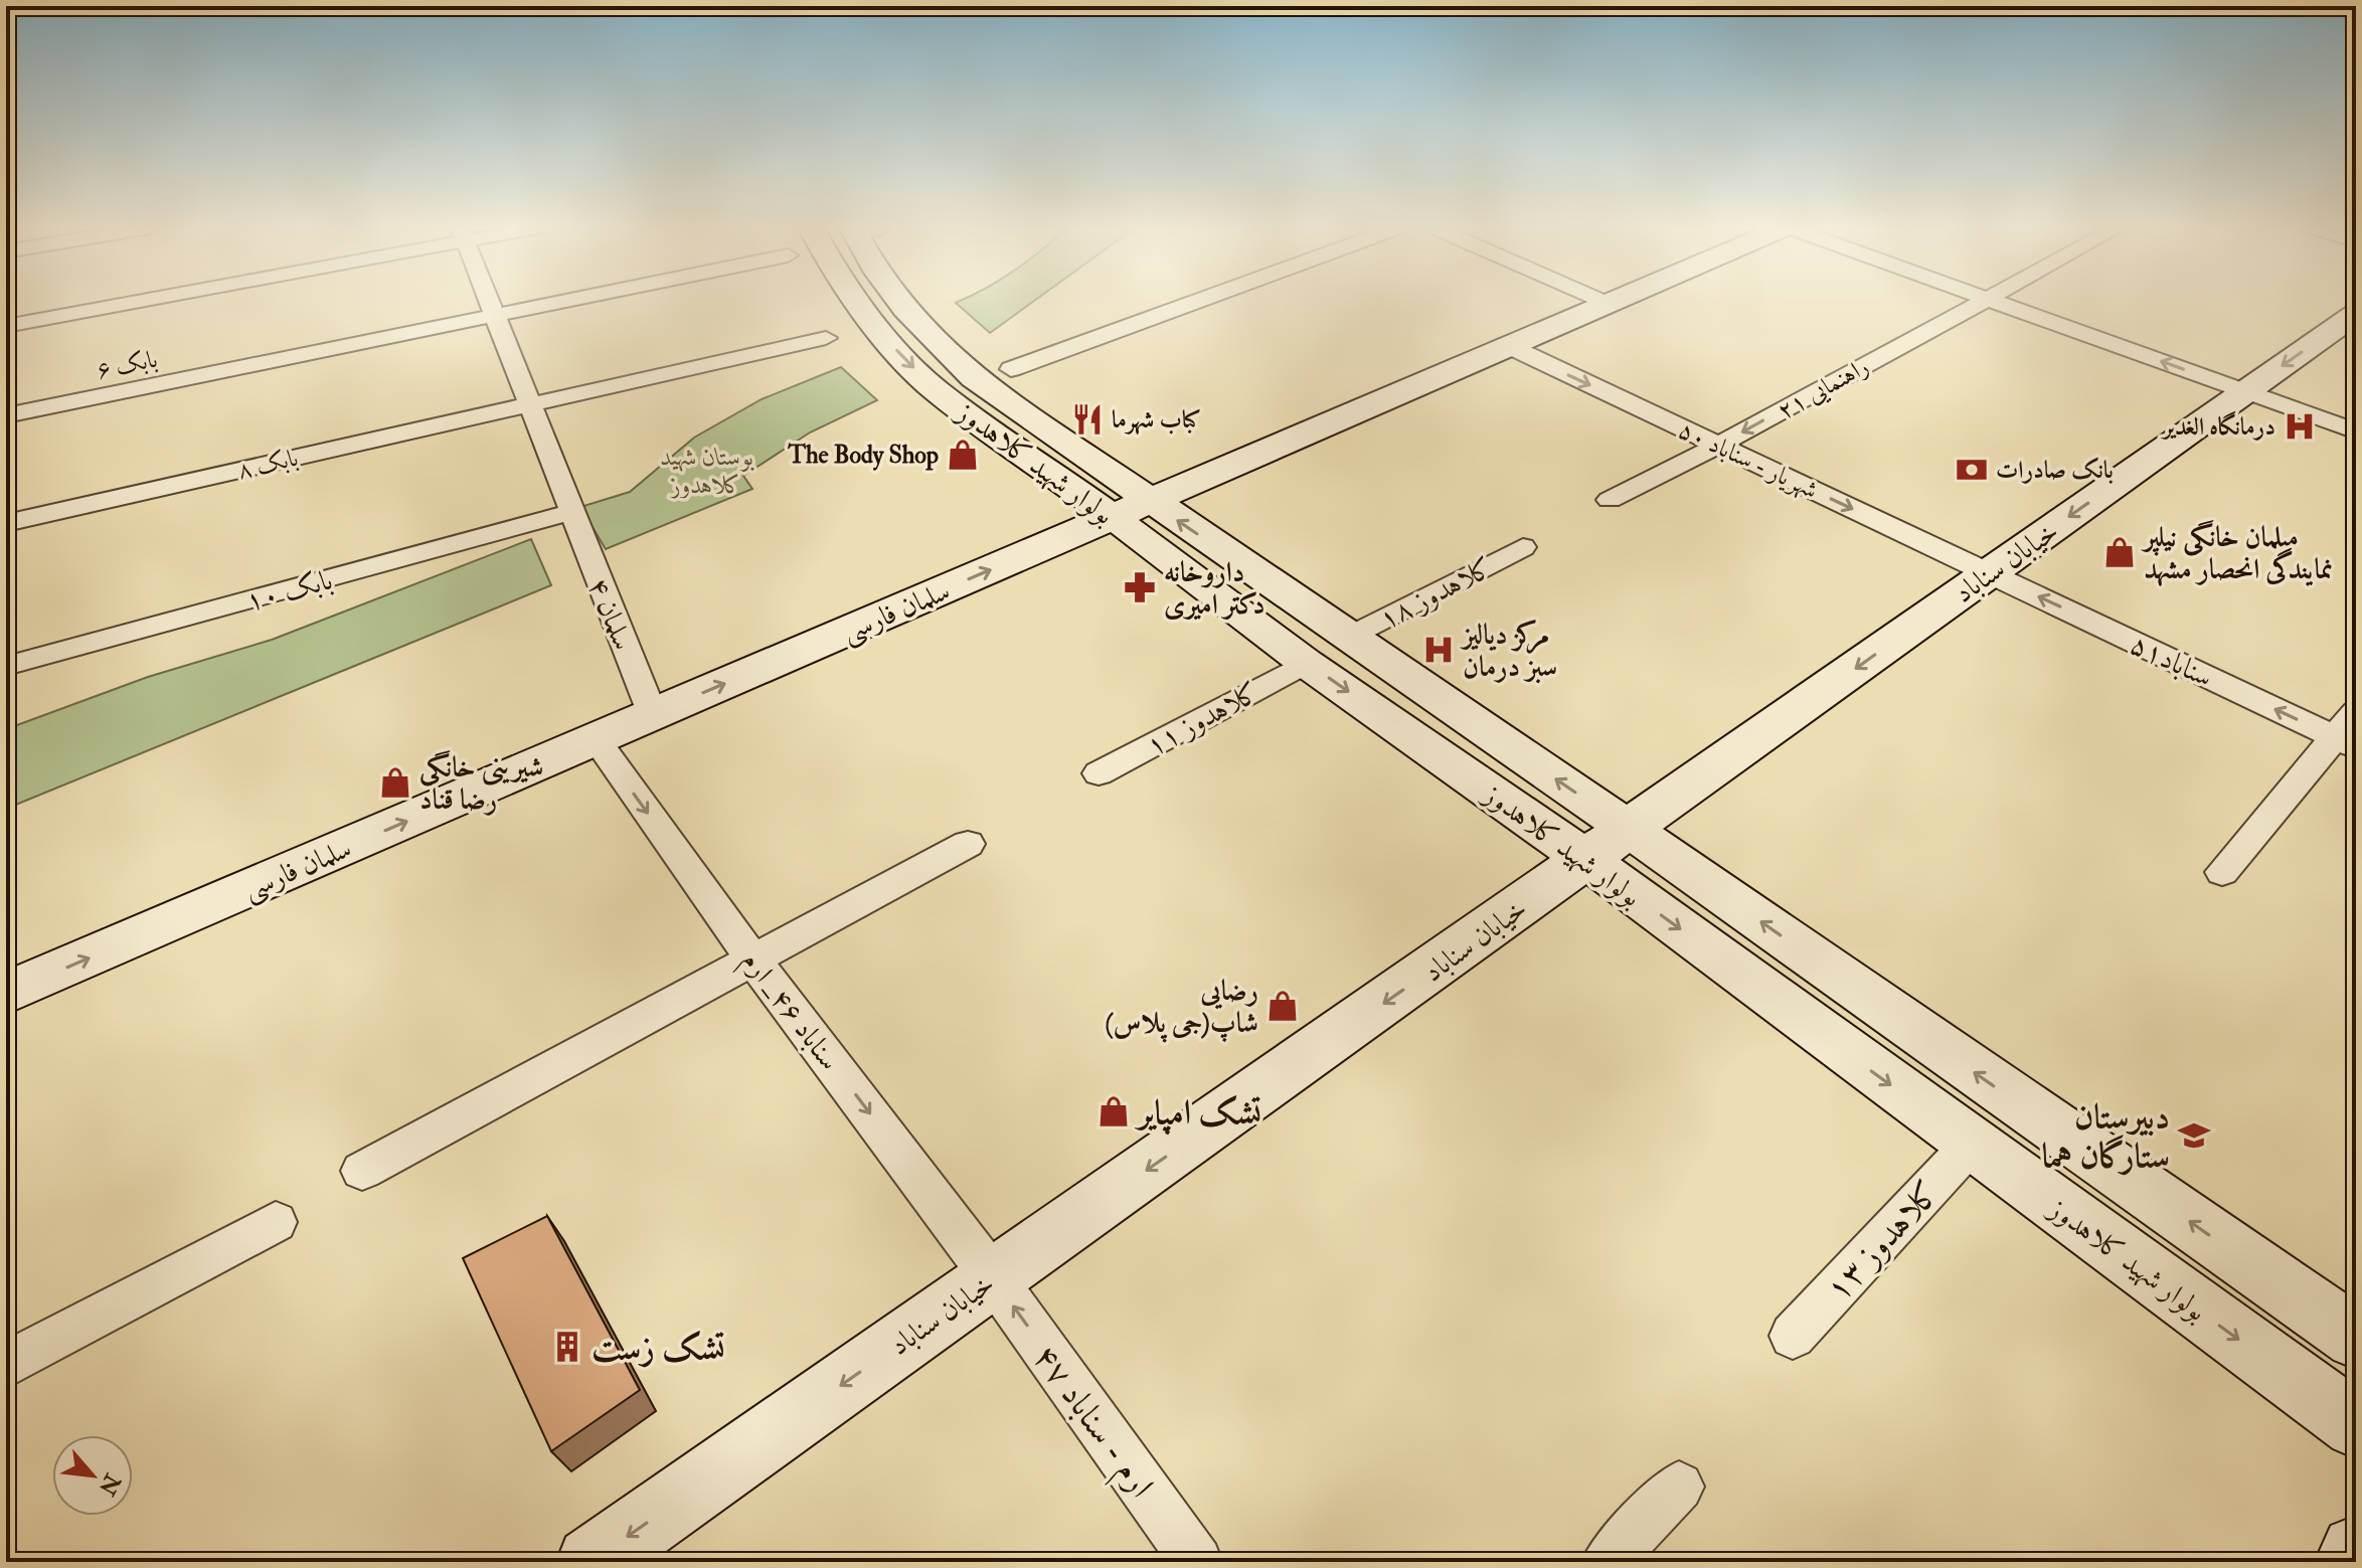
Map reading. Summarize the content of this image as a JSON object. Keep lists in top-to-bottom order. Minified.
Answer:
{"streets":{"main road":["بولوار شهید کلاهدوز","خیابان سناباد","سلمان فارسی"],"street":["بابک ۶","راهنمایی ۲۱","شهریار - سناباد ۵۰","بابک ۸","بابک ۱۰","کلاهدوز ۱۸","سلمان ۴","سناباد۵۱","کلاهدوز ۱۱","سناباد ۴۶_ ارم","کلاهدوز ۱۳","ارم - سناباد ۴۷"]},"crossings":[["بابک ۶","سلمان ۴"],["راهنمایی ۲۱","شهریار - سناباد ۵۰"],["شهریار - سناباد ۵۰","خیابان سناباد"],["شهریار - سناباد ۵۰","سلمان فارسی"],["شهریار - سناباد ۵۰","سناباد۵۱"],["بولوار شهید کلاهدوز","خیابان سناباد"],["بولوار شهید کلاهدوز","کلاهدوز ۱۸"],["بولوار شهید کلاهدوز","سلمان فارسی"],["بولوار شهید کلاهدوز","کلاهدوز ۱۱"],["بولوار شهید کلاهدوز","کلاهدوز ۱۳"],["بابک ۸","سلمان ۴"],["خیابان سناباد","سناباد۵۱"],["خیابان سناباد","سناباد ۴۶_ ارم"],["خیابان سناباد","ارم - سناباد ۴۷"],["بابک ۱۰","سلمان ۴"],["سلمان فارسی","سلمان ۴"],["سلمان فارسی","سناباد ۴۶_ ارم"],["سناباد ۴۶_ ارم","ارم - سناباد ۴۷"]],"one_way":["راهنمایی ۲۱","شهریار - سناباد ۵۰","خیابان سناباد","سلمان فارسی","سناباد ۴۶_ ارم","ارم - سناباد ۴۷"],"parks":["بوستان شهید کلاهدوز"],"places":{"restaurant":["کباب شهرما"],"hospital":["درمانگاه الغدیر","مرکز دیالیز سبز درمان"],"shop":["The Body Shop","مبلمان خانگی نیلپر نمایندگی انحصار مشهد","شیرینی خانگی رضا قناد","رضایی شاپ(جی پلاس)","تشک امپایر"],"bank":["بانک صادرات"],"pharmacy":["داروخانه دکتر امیرى"],"school or university":["دبیرستان ستارگان هما"],"building":["تشک زست"]},"north":"bottom right"}
